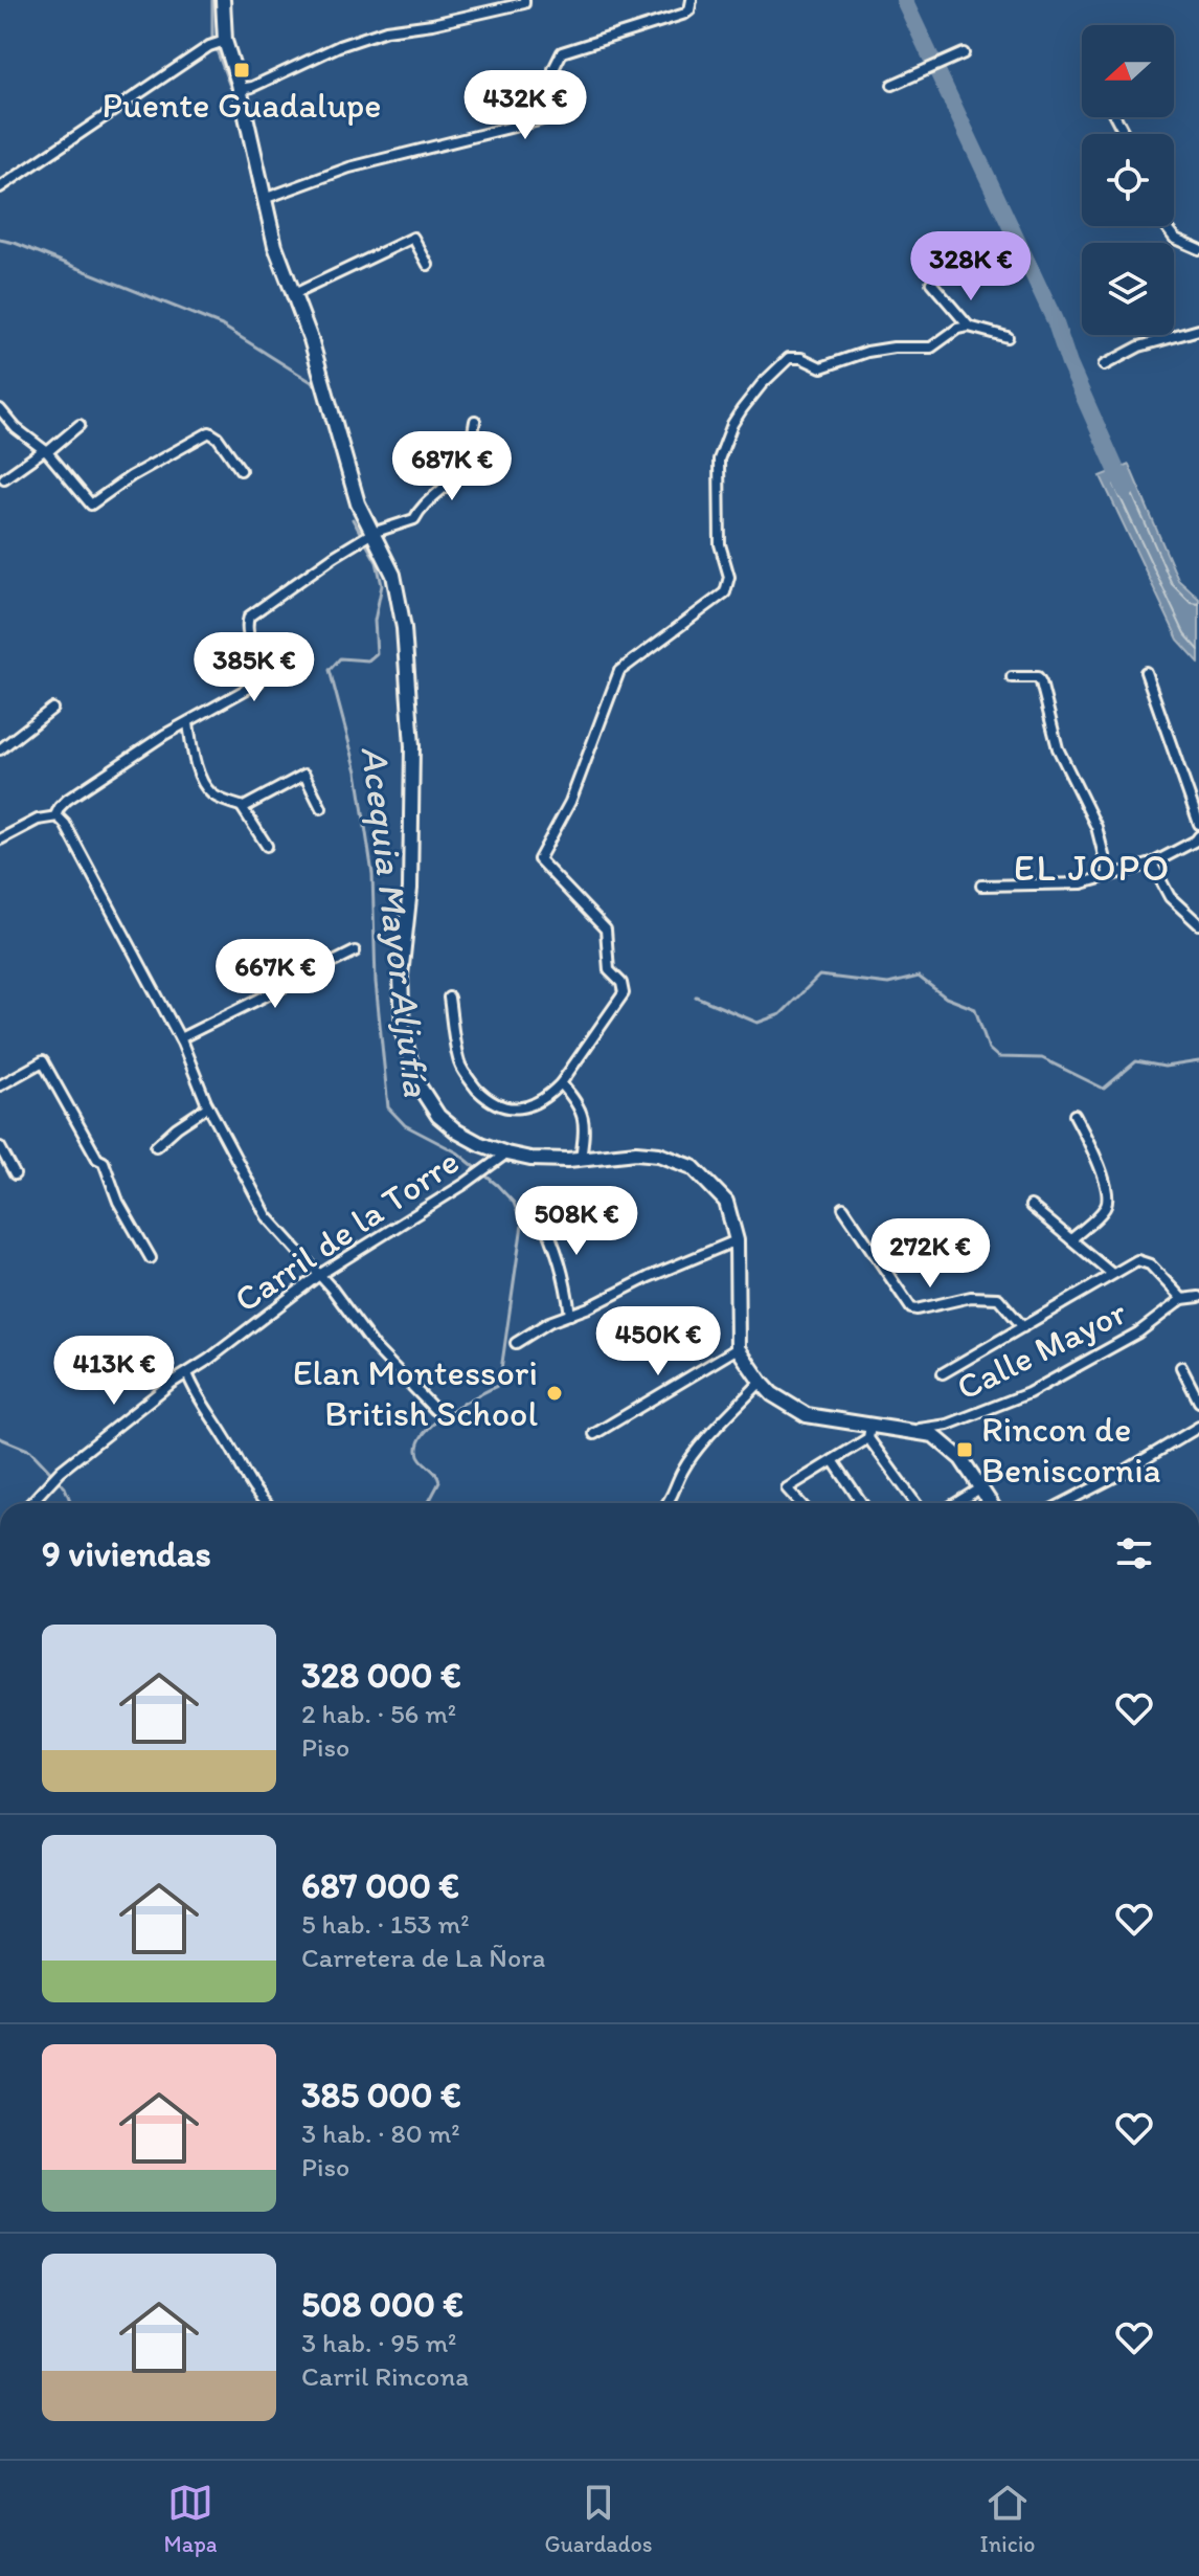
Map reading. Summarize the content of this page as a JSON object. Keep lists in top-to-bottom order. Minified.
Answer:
{"streets":{"street":["Carril de la Torre","Calle Mayor"]},"districts":["EL JOPO"],"water":["Acequia Mayor Aljufía"],"places":{"transit":["Puente Guadalupe","Rincon de Beniscornia"],"other":["Elan Montessori British School"]},"north":"left","page":{"price":["432K €","328K €","687K €","385K €","667K €","508K €","272K €","450K €","413K €"],"heading":"9 viviendas","list":[{"name":"328 000 €","note":"2 hab. · 56 m² · Piso"},{"name":"687 000 €","note":"5 hab. · 153 m² · Carretera de La Ñora"},{"name":"385 000 €","note":"3 hab. · 80 m² · Piso"},{"name":"508 000 €","note":"3 hab. · 95 m² · Carril Rincona"}],"tabs":["Mapa","Guardados","Inicio"]}}
